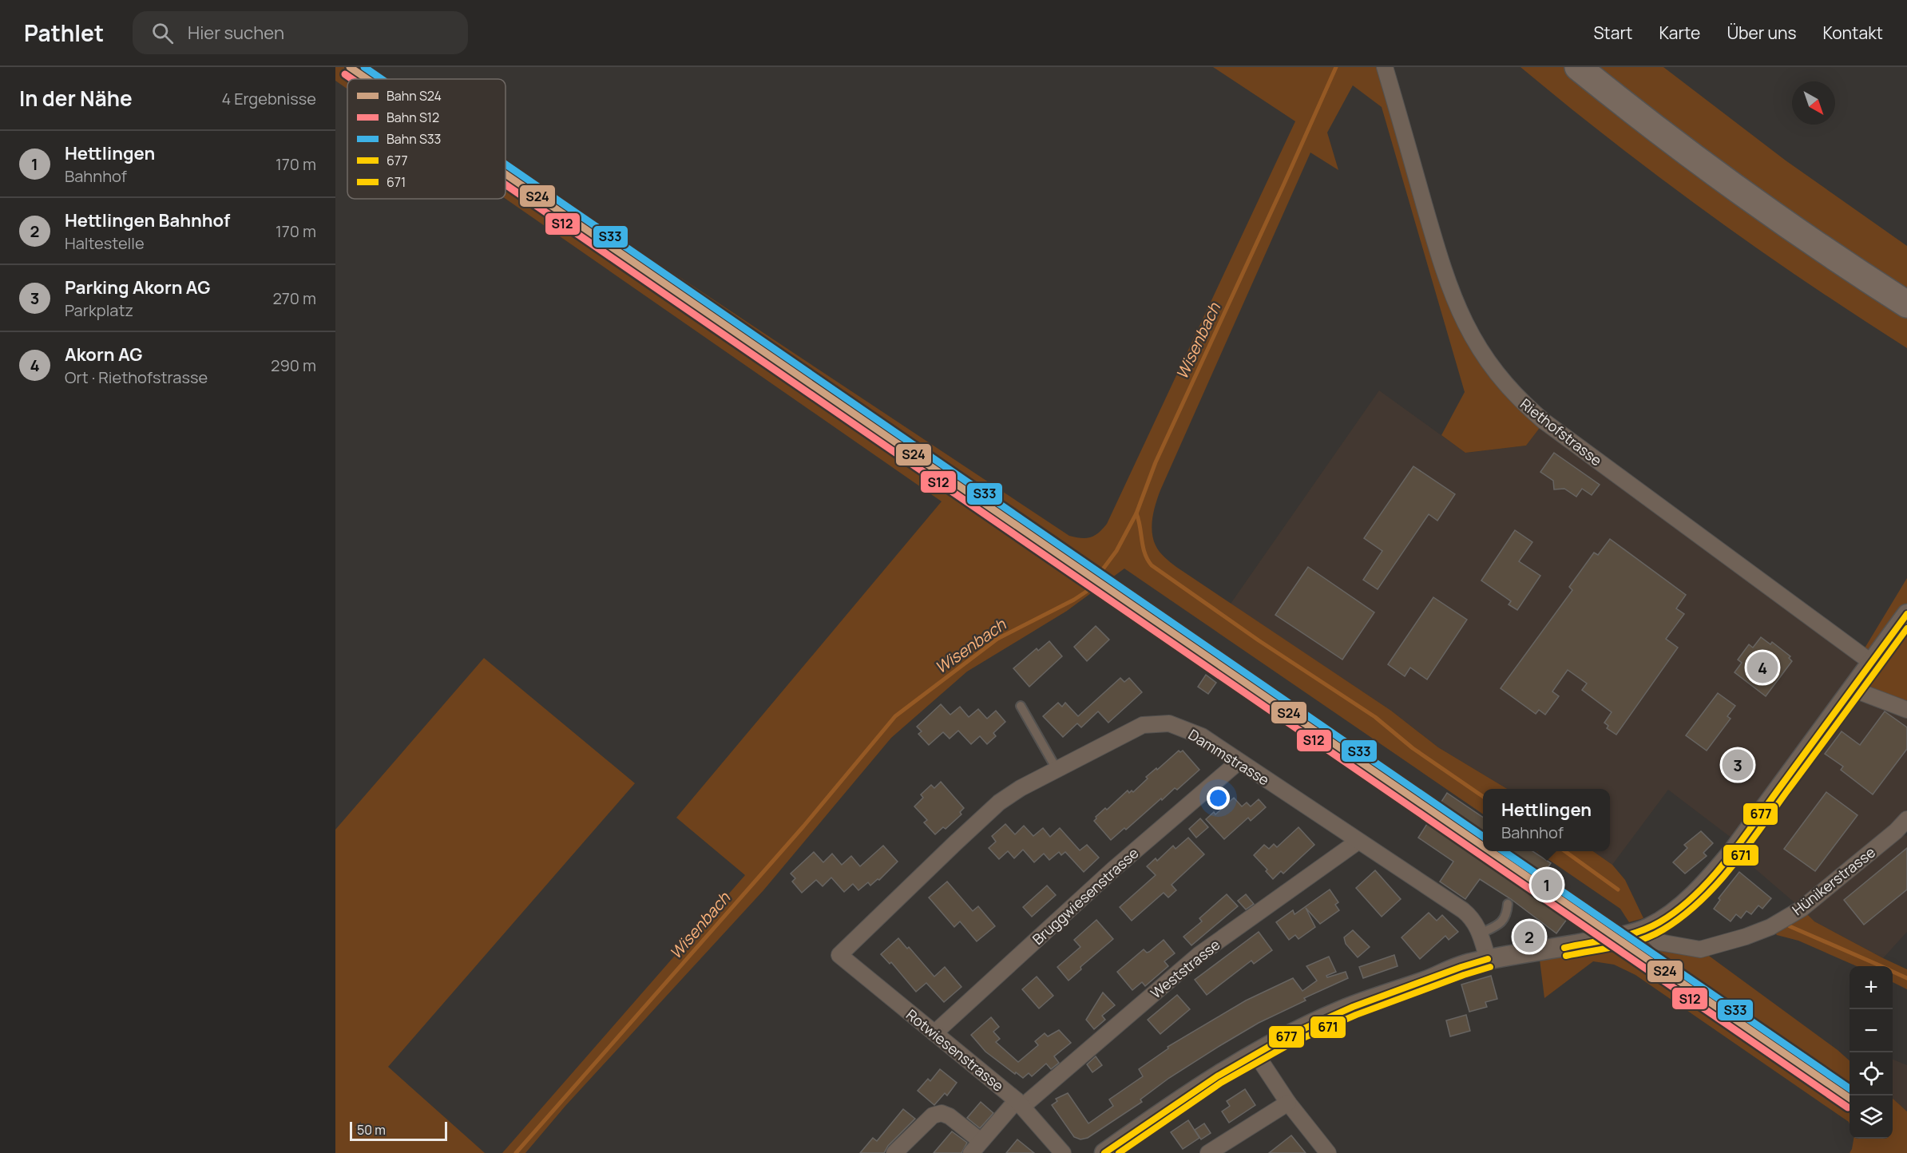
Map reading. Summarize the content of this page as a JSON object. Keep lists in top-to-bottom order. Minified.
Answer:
{"streets":{"street":["Riethofstrasse","Dammstrasse","Hünikerstrasse","Bruggwiesenstrasse","Weststrasse","Rotwiesenstrasse"]},"crossings":[["Dammstrasse","Bruggwiesenstrasse"],["Dammstrasse","Weststrasse"],["Dammstrasse","Rotwiesenstrasse"],["Bruggwiesenstrasse","Rotwiesenstrasse"],["Weststrasse","Rotwiesenstrasse"]],"water":["Wisenbach"],"lines":["rail line S24","rail line S33","rail line S12","transit line 677","transit line 671"],"legend":["Bahn S24","Bahn S12","Bahn S33","677","671"],"scale_bar":"50 m","north":"bottom right","page":{"header":"Pathlet","search":"Hier suchen","nav":["Start","Karte","Über uns","Kontakt"],"heading":["In der Nähe","4 Ergebnisse"],"list":[{"mark":"1","name":"Hettlingen","note":"Bahnhof","value":"170 m"},{"mark":"2","name":"Hettlingen Bahnhof","note":"Haltestelle","value":"170 m"},{"mark":"3","name":"Parking Akorn AG","note":"Parkplatz","value":"270 m"},{"mark":"4","name":"Akorn AG","note":"Ort · Riethofstrasse","value":"290 m"}],"pins":["4","3","1","2"],"popup":["Hettlingen","Bahnhof"],"map_buttons":["+","−"],"scale":"50 m"}}
